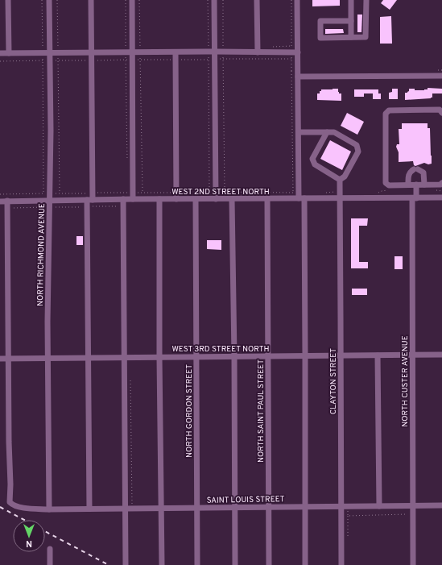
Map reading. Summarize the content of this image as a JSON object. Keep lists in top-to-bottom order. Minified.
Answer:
{"streets":{"street":["WEST 2ND STREET NORTH","NORTH RICHMOND AVENUE","WEST 3RD STREET NORTH","CLAYTON STREET","NORTH CUSTER AVENUE","NORTH GORDON STREET","NORTH SAINT PAUL STREET","SAINT LOUIS STREET"]},"crossings":[["WEST 2ND STREET NORTH","NORTH RICHMOND AVENUE"],["WEST 2ND STREET NORTH","CLAYTON STREET"],["WEST 2ND STREET NORTH","NORTH CUSTER AVENUE"],["WEST 2ND STREET NORTH","NORTH GORDON STREET"],["WEST 2ND STREET NORTH","NORTH SAINT PAUL STREET"],["NORTH RICHMOND AVENUE","WEST 3RD STREET NORTH"],["NORTH RICHMOND AVENUE","SAINT LOUIS STREET"],["WEST 3RD STREET NORTH","CLAYTON STREET"],["WEST 3RD STREET NORTH","NORTH CUSTER AVENUE"],["WEST 3RD STREET NORTH","NORTH GORDON STREET"],["WEST 3RD STREET NORTH","NORTH SAINT PAUL STREET"],["WEST 3RD STREET NORTH","SAINT LOUIS STREET"],["CLAYTON STREET","SAINT LOUIS STREET"],["NORTH CUSTER AVENUE","SAINT LOUIS STREET"],["NORTH GORDON STREET","SAINT LOUIS STREET"],["NORTH SAINT PAUL STREET","SAINT LOUIS STREET"]],"north":"bottom"}
